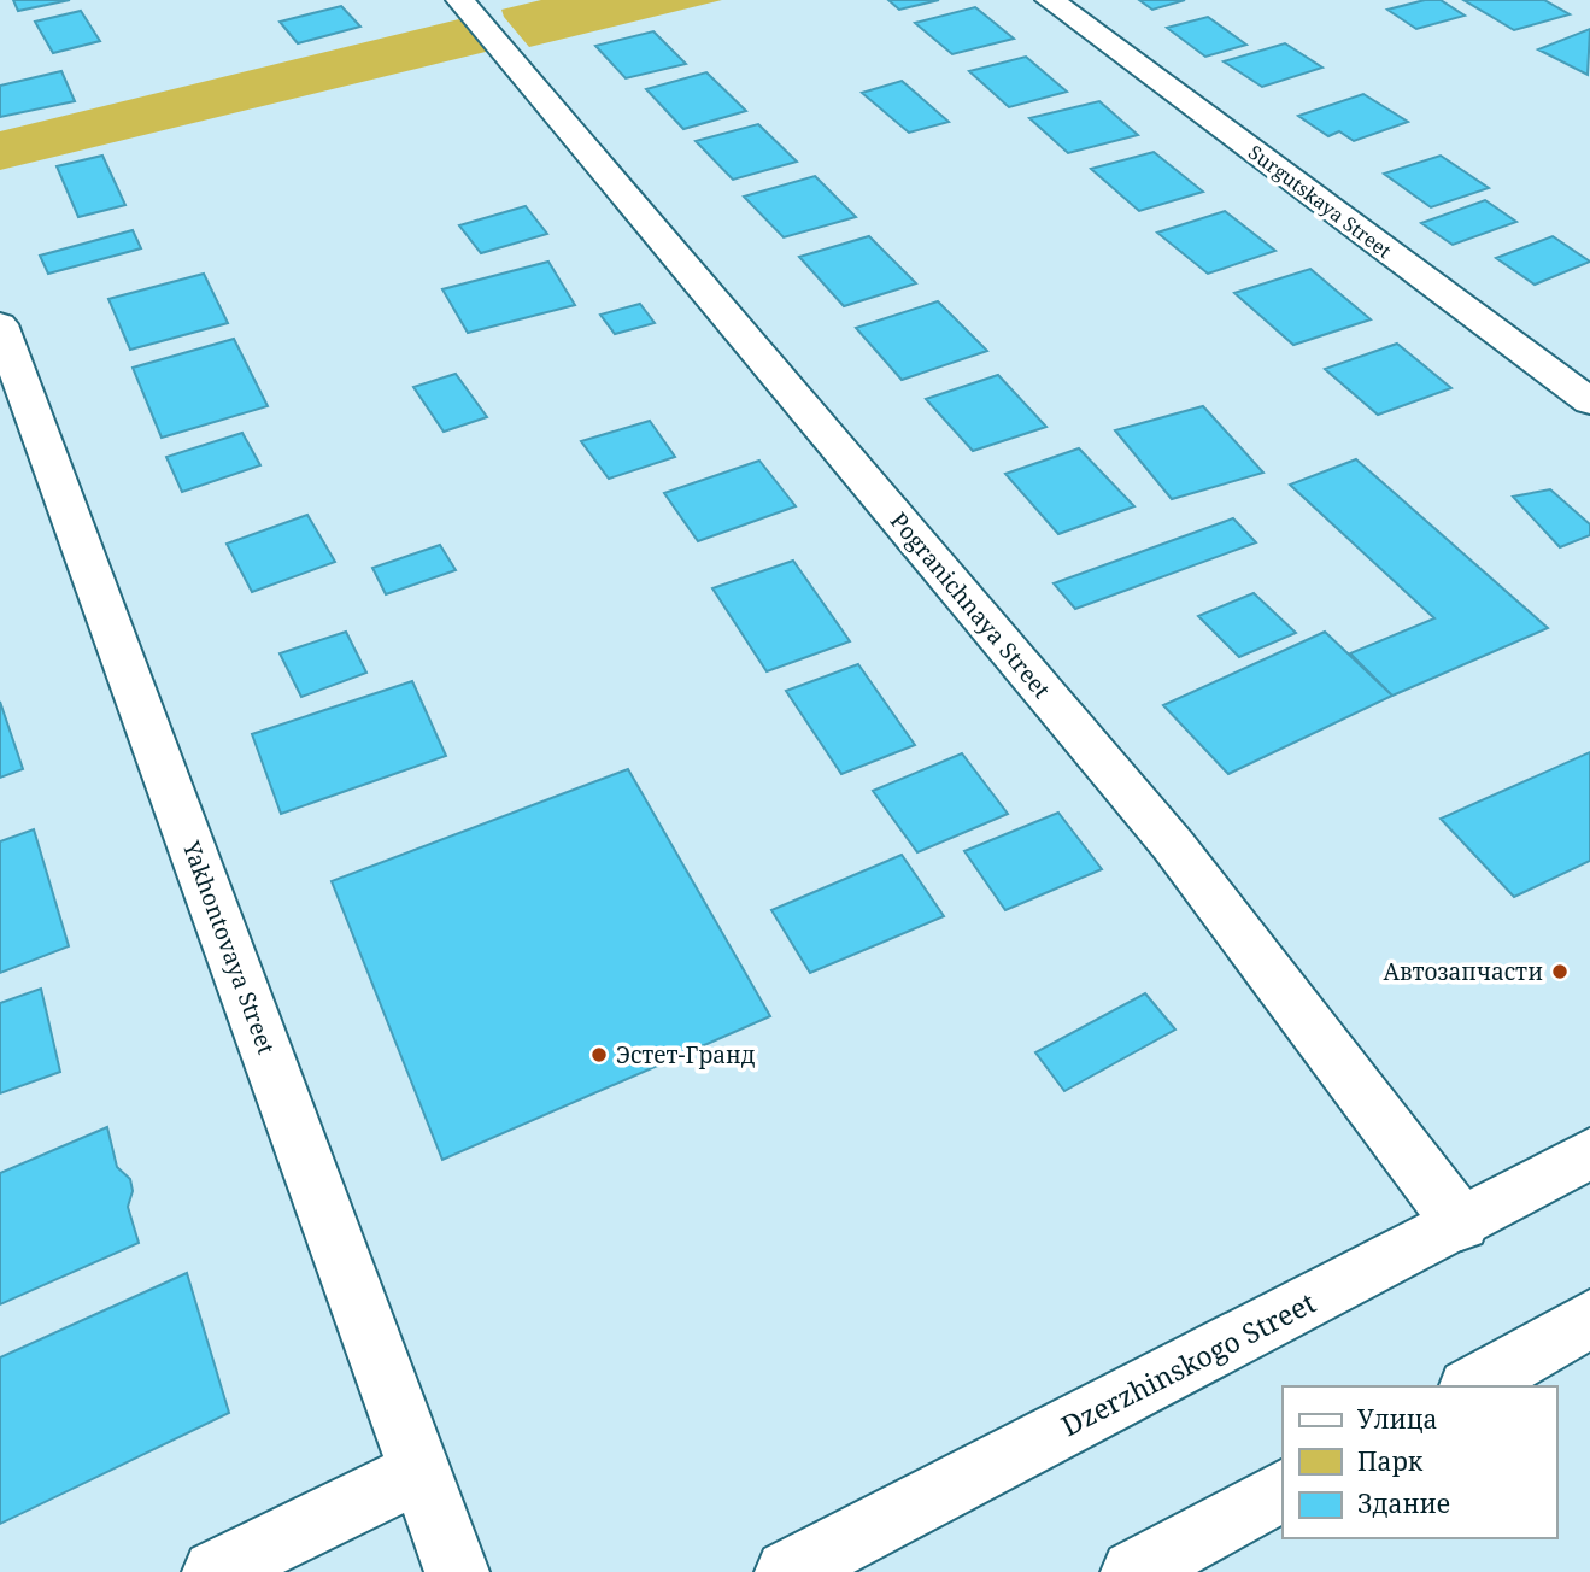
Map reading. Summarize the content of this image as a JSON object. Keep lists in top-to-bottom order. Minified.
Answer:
{"streets":{"street":["Surgutskaya Street","Pogranichnaya Street","Yakhontovaya Street","Dzerzhinskogo Street"]},"crossings":[["Pogranichnaya Street","Dzerzhinskogo Street"]],"places":["Автозапчасти","Эстет-Гранд"],"legend":["Улица","Парк","Здание"]}
